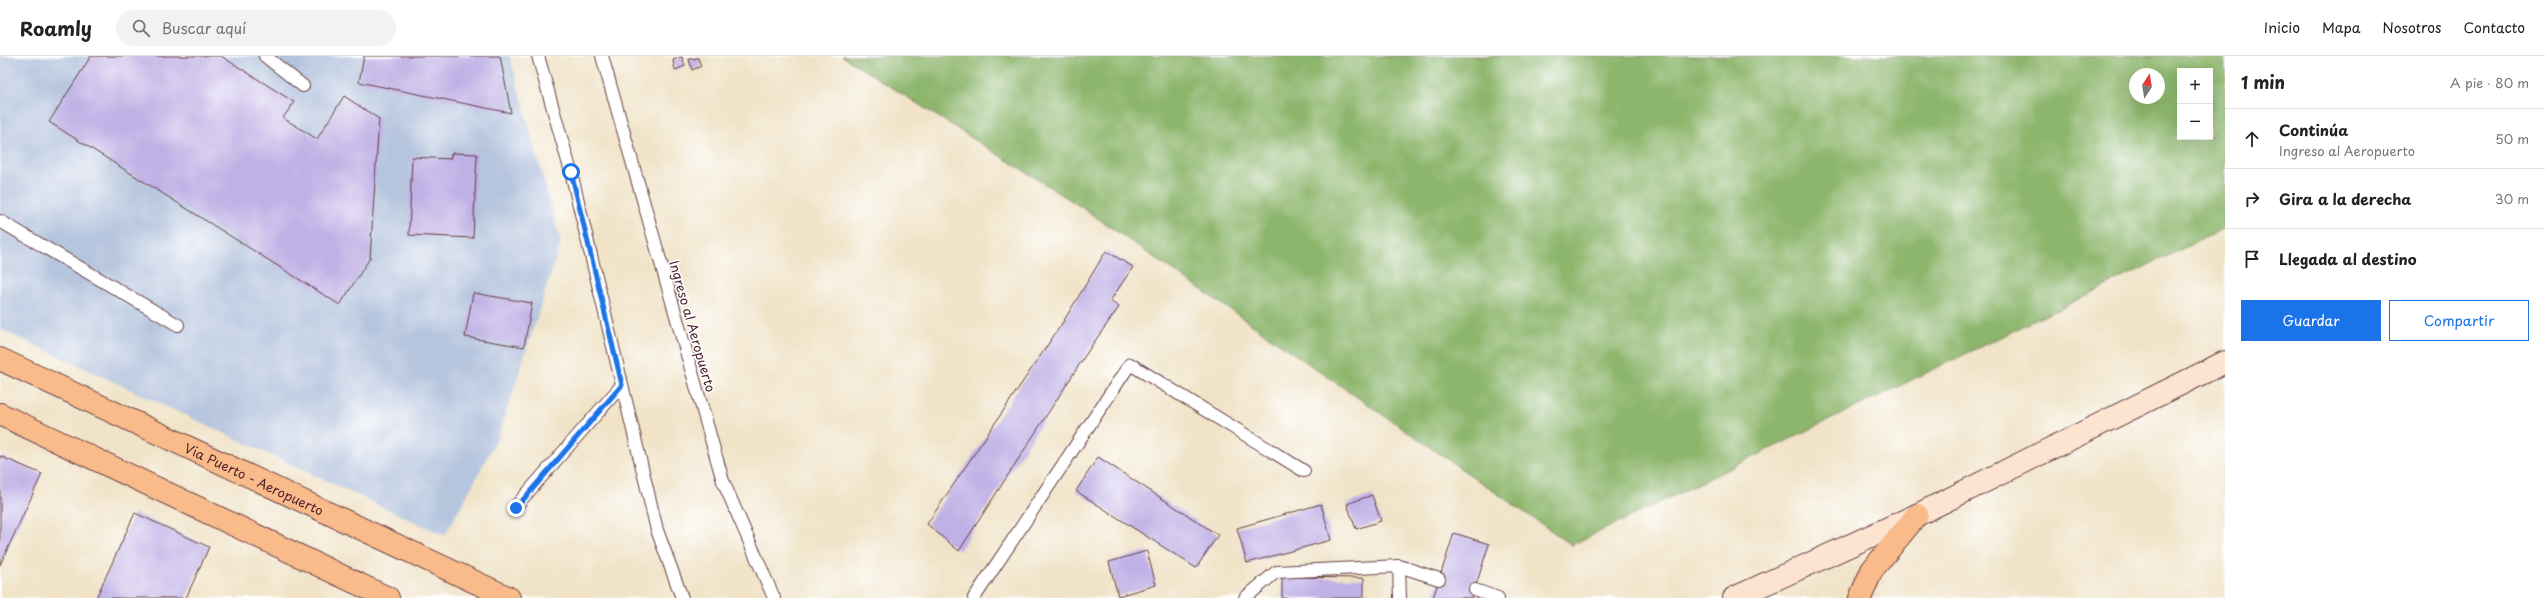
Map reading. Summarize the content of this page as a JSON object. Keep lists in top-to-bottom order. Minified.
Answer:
{"streets":{"main road":["Via Puerto - Aeropuerto"],"lane":["Ingreso al Aeropuerto"]},"north":"top","page":{"header":"Roamly","search":"Buscar aquí","nav":["Inicio","Mapa","Nosotros","Contacto"],"heading":["1 min","A pie · 80 m"],"map_buttons":["+","−"],"list":[["Continúa","Ingreso al Aeropuerto","50 m"],["Gira a la derecha","30 m"],"Llegada al destino"],"buttons":["Guardar","Compartir"]}}
